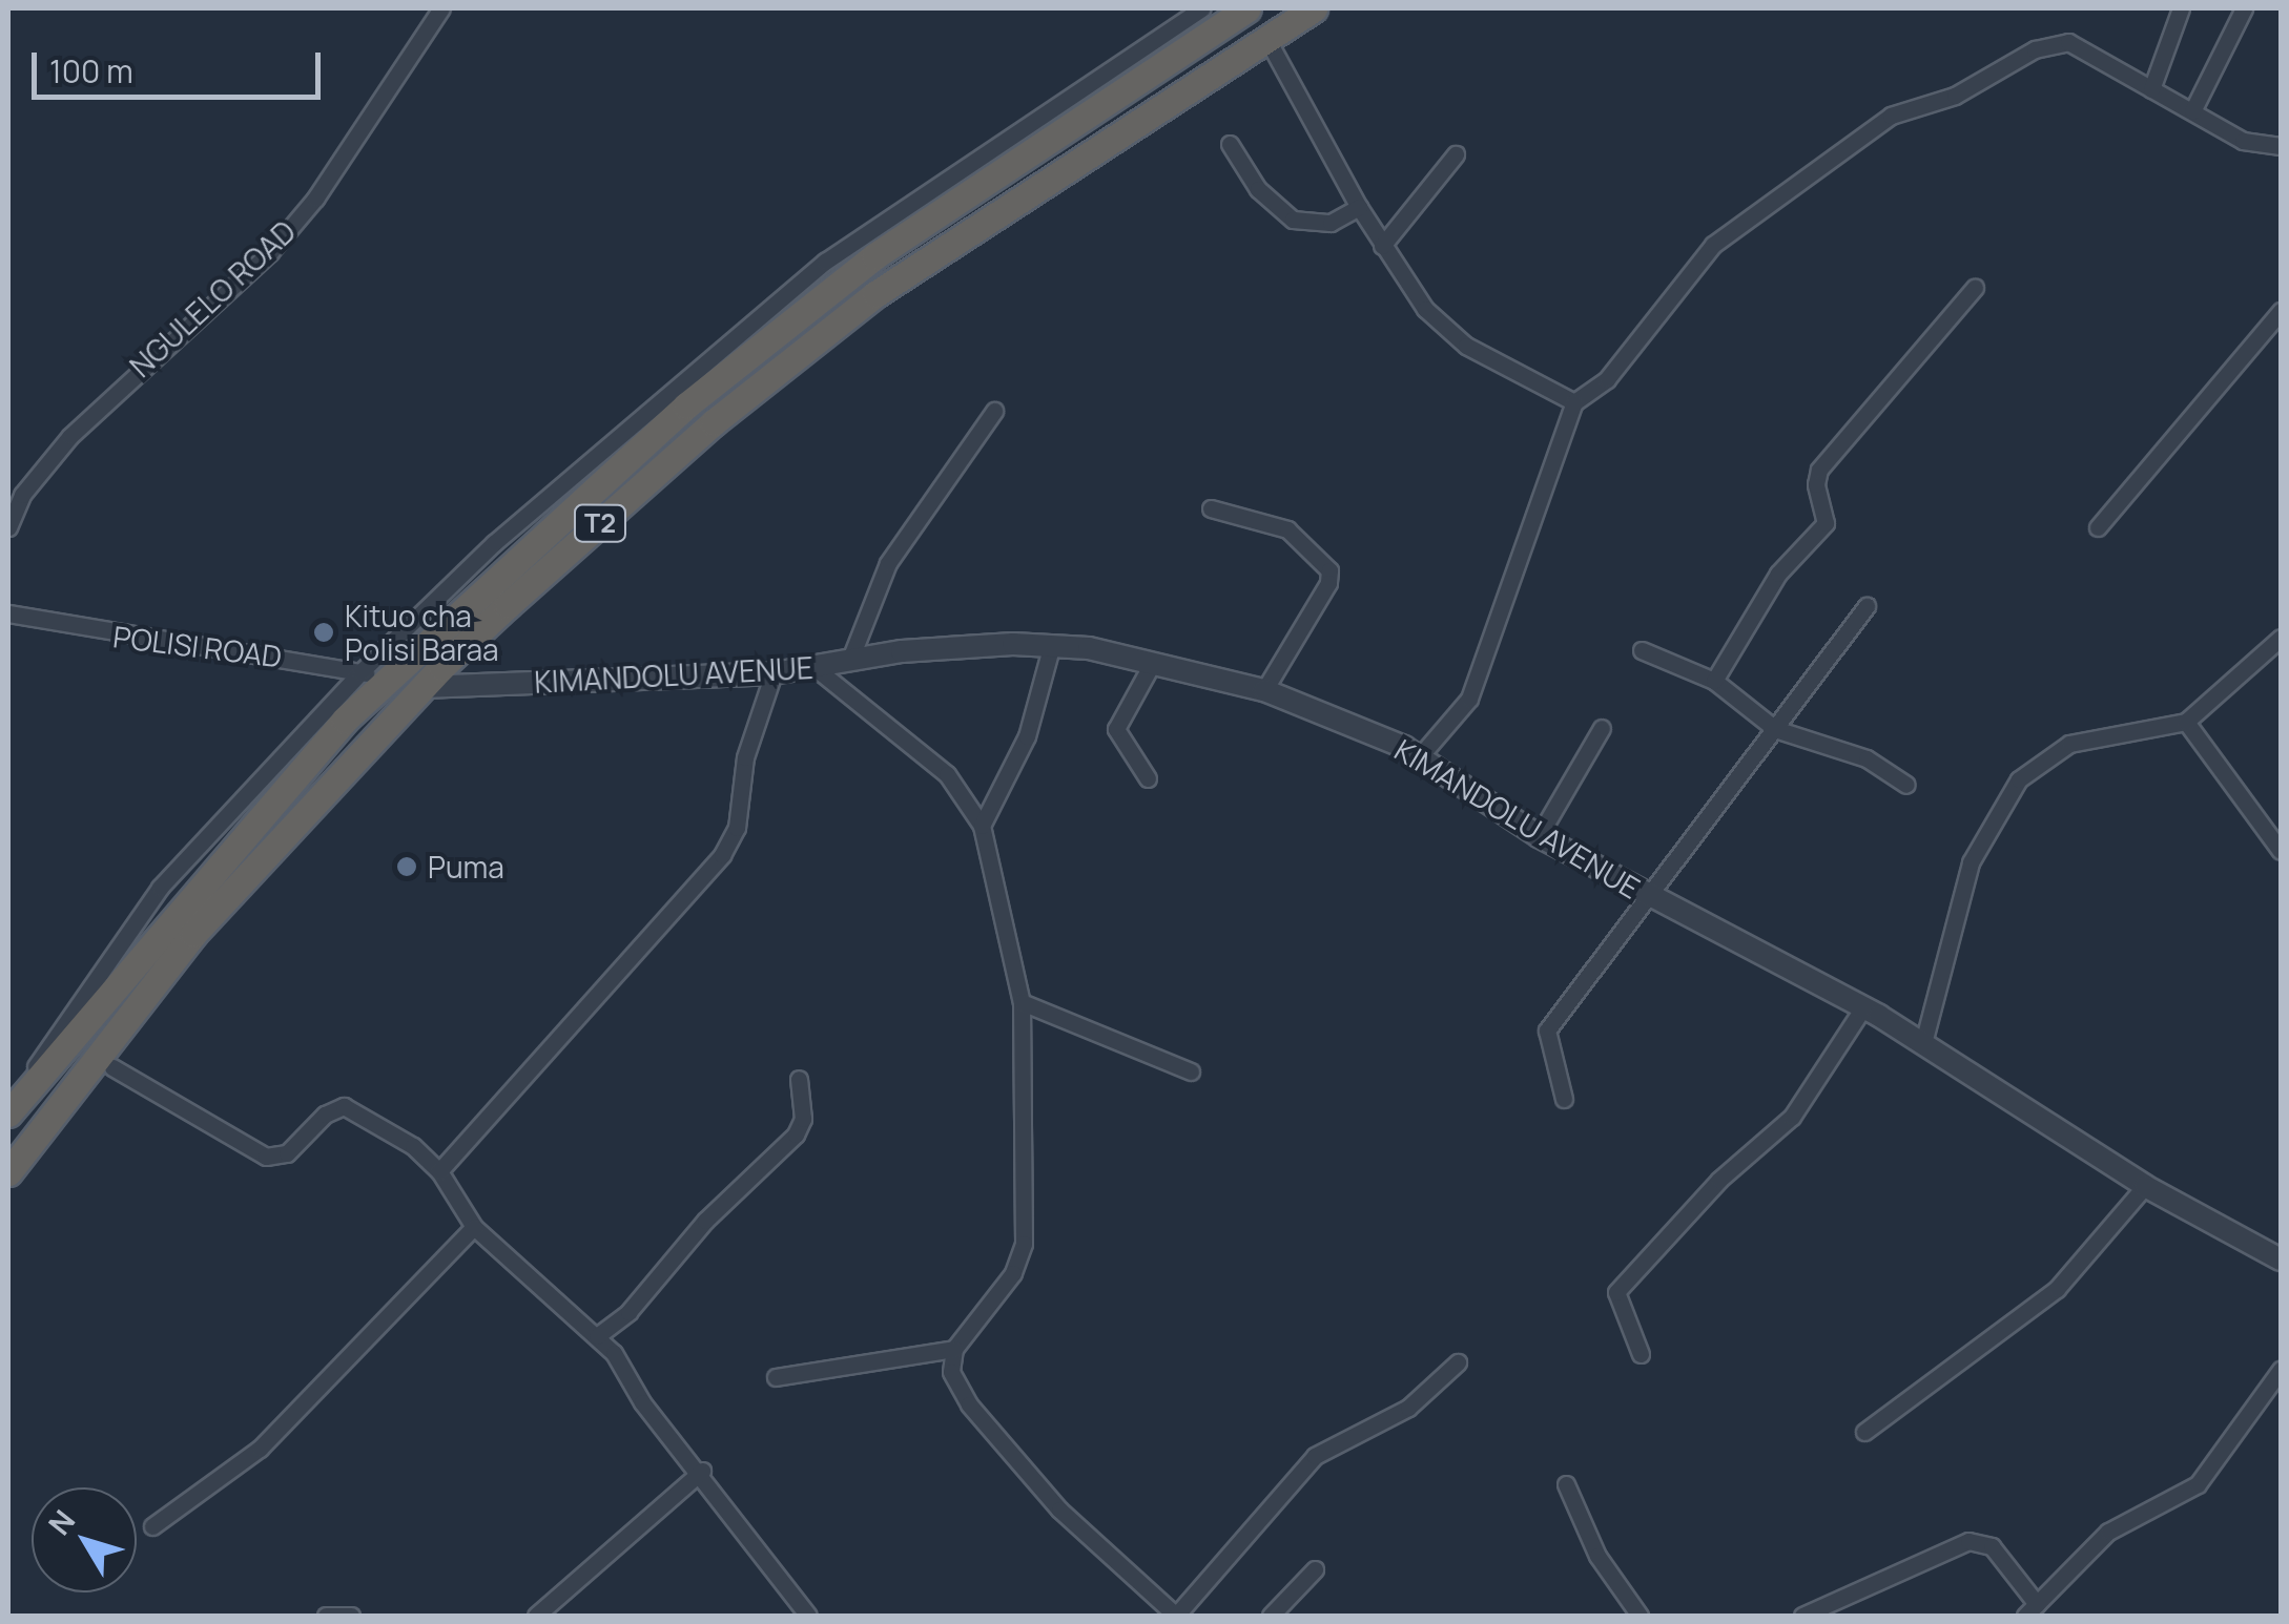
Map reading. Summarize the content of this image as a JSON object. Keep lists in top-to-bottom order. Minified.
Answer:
{"streets":{"highway":["T2"],"street":["NGULELO ROAD","POLISI ROAD","KIMANDOLU AVENUE"]},"crossings":[["T2","POLISI ROAD"],["T2","KIMANDOLU AVENUE"]],"places":["Kituo cha Polisi Baraa","Puma"],"scale_bar":"100 m","north":"top left"}
